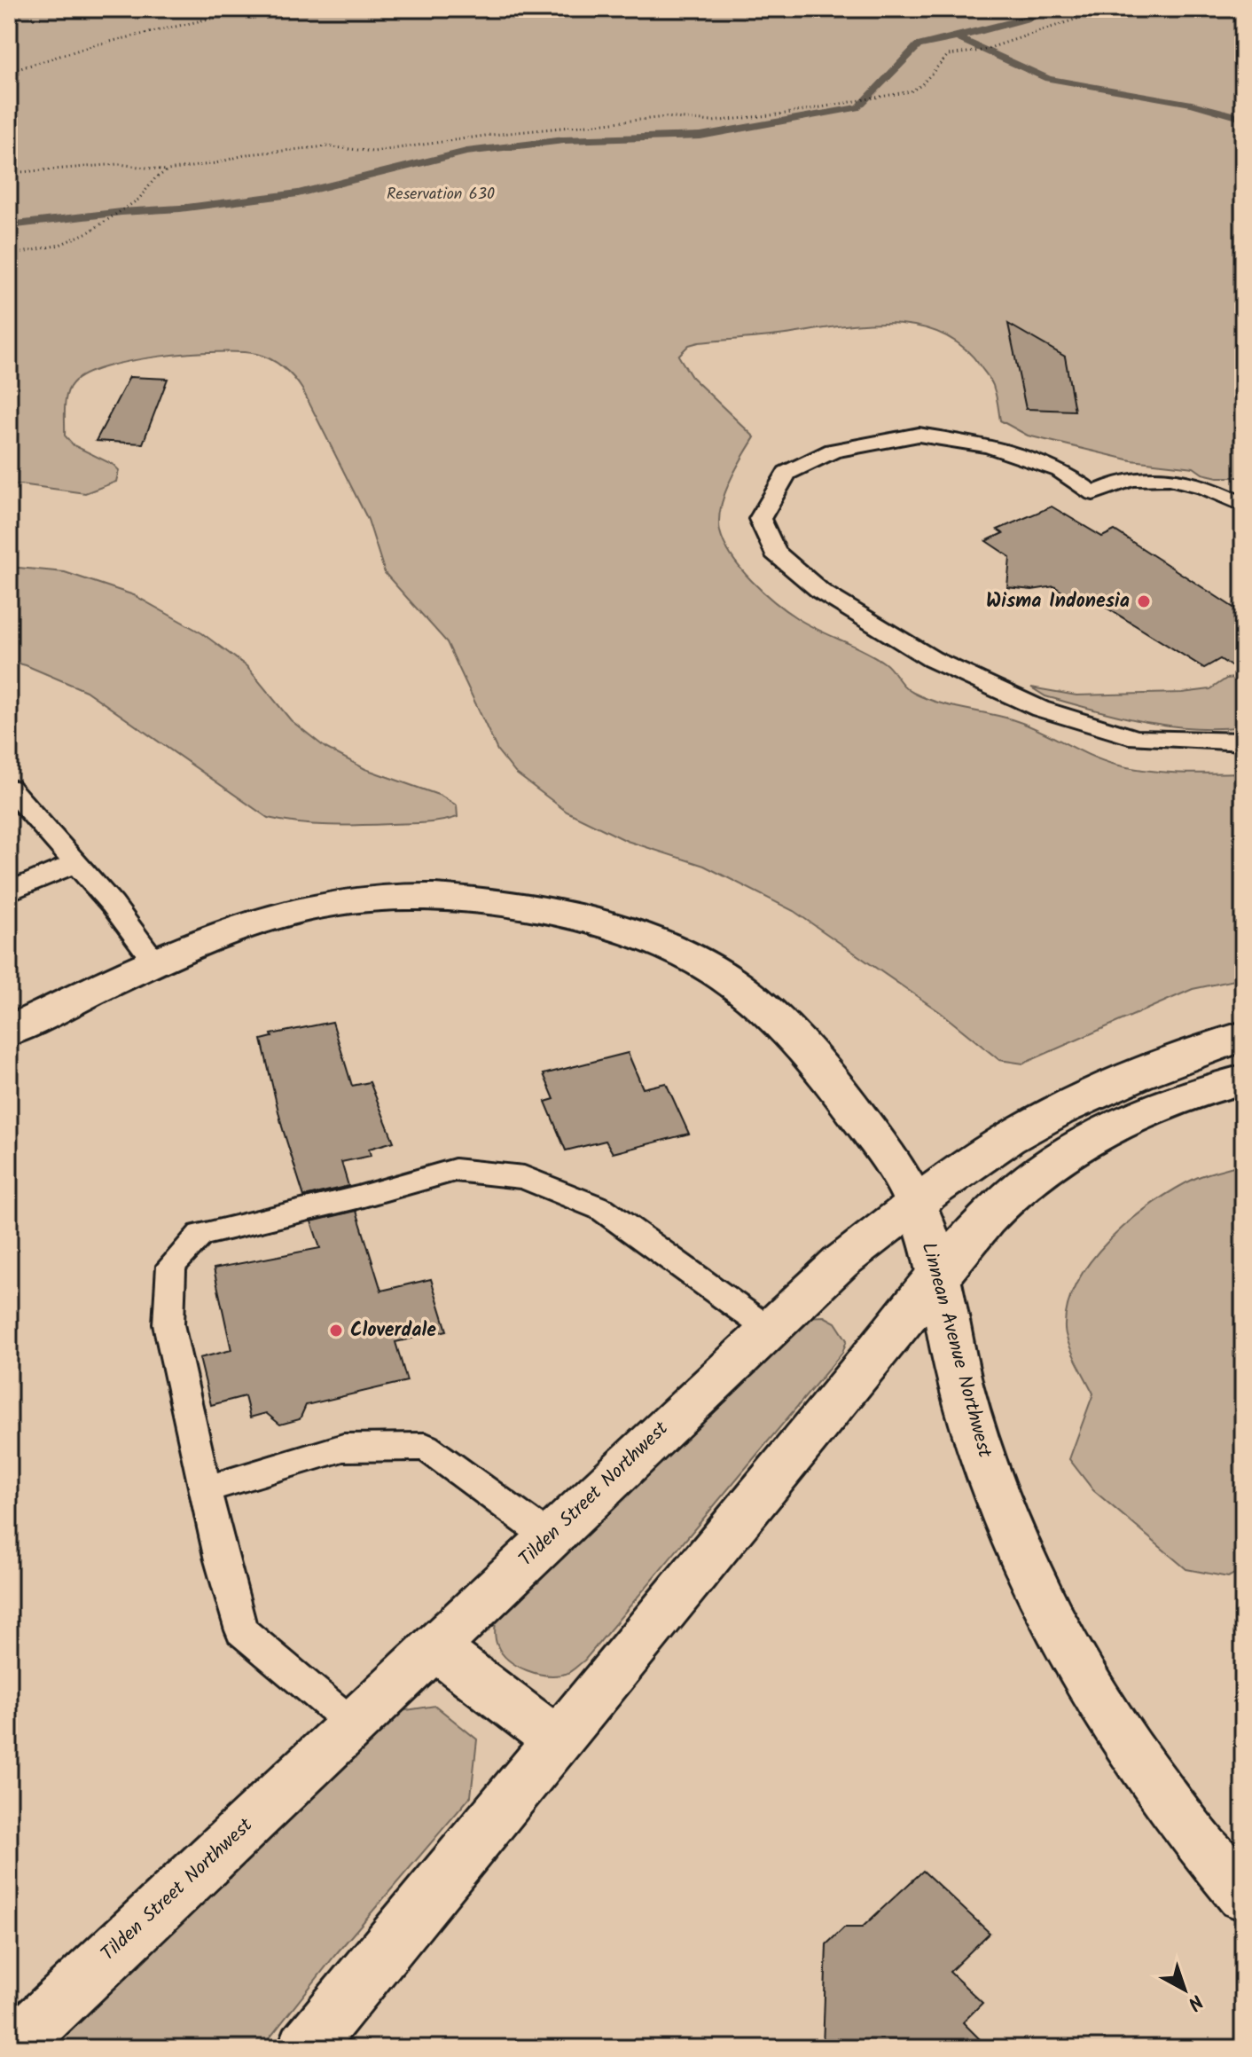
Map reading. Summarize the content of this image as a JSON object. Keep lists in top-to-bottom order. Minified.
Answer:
{"streets":{"street":["Linnean Avenue Northwest","Tilden Street Northwest"]},"crossings":[["Linnean Avenue Northwest","Tilden Street Northwest"]],"parks":["Reservation 630"],"places":["Wisma Indonesia","Cloverdale"],"north":"bottom right"}
